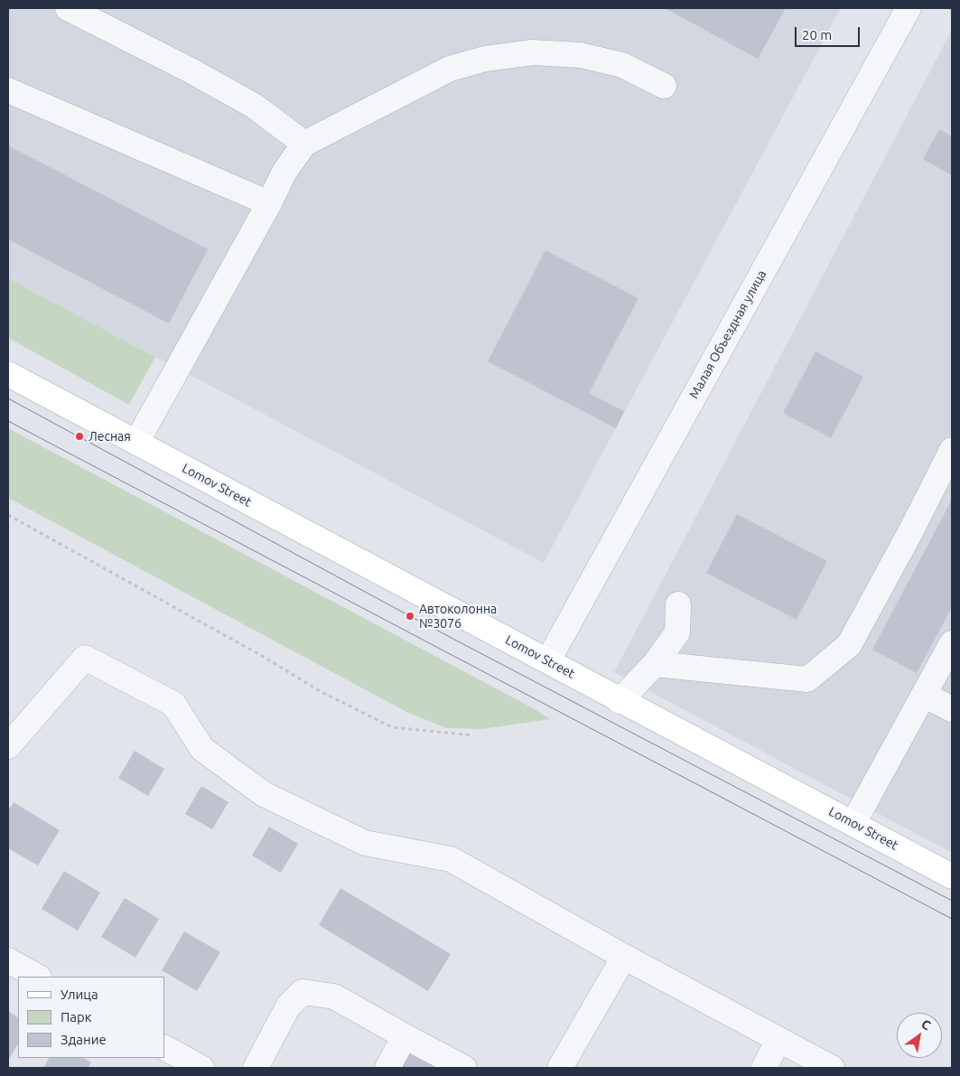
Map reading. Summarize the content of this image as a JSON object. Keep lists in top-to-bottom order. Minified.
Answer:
{"streets":{"main road":["Lomov Street"],"street":["Малая Объездная улица"]},"crossings":[["Малая Объездная улица","Lomov Street"]],"places":["Лесная","Автоколонна №3076"],"legend":["Улица","Парк","Здание"],"scale_bar":"20 m","north":"top right"}
